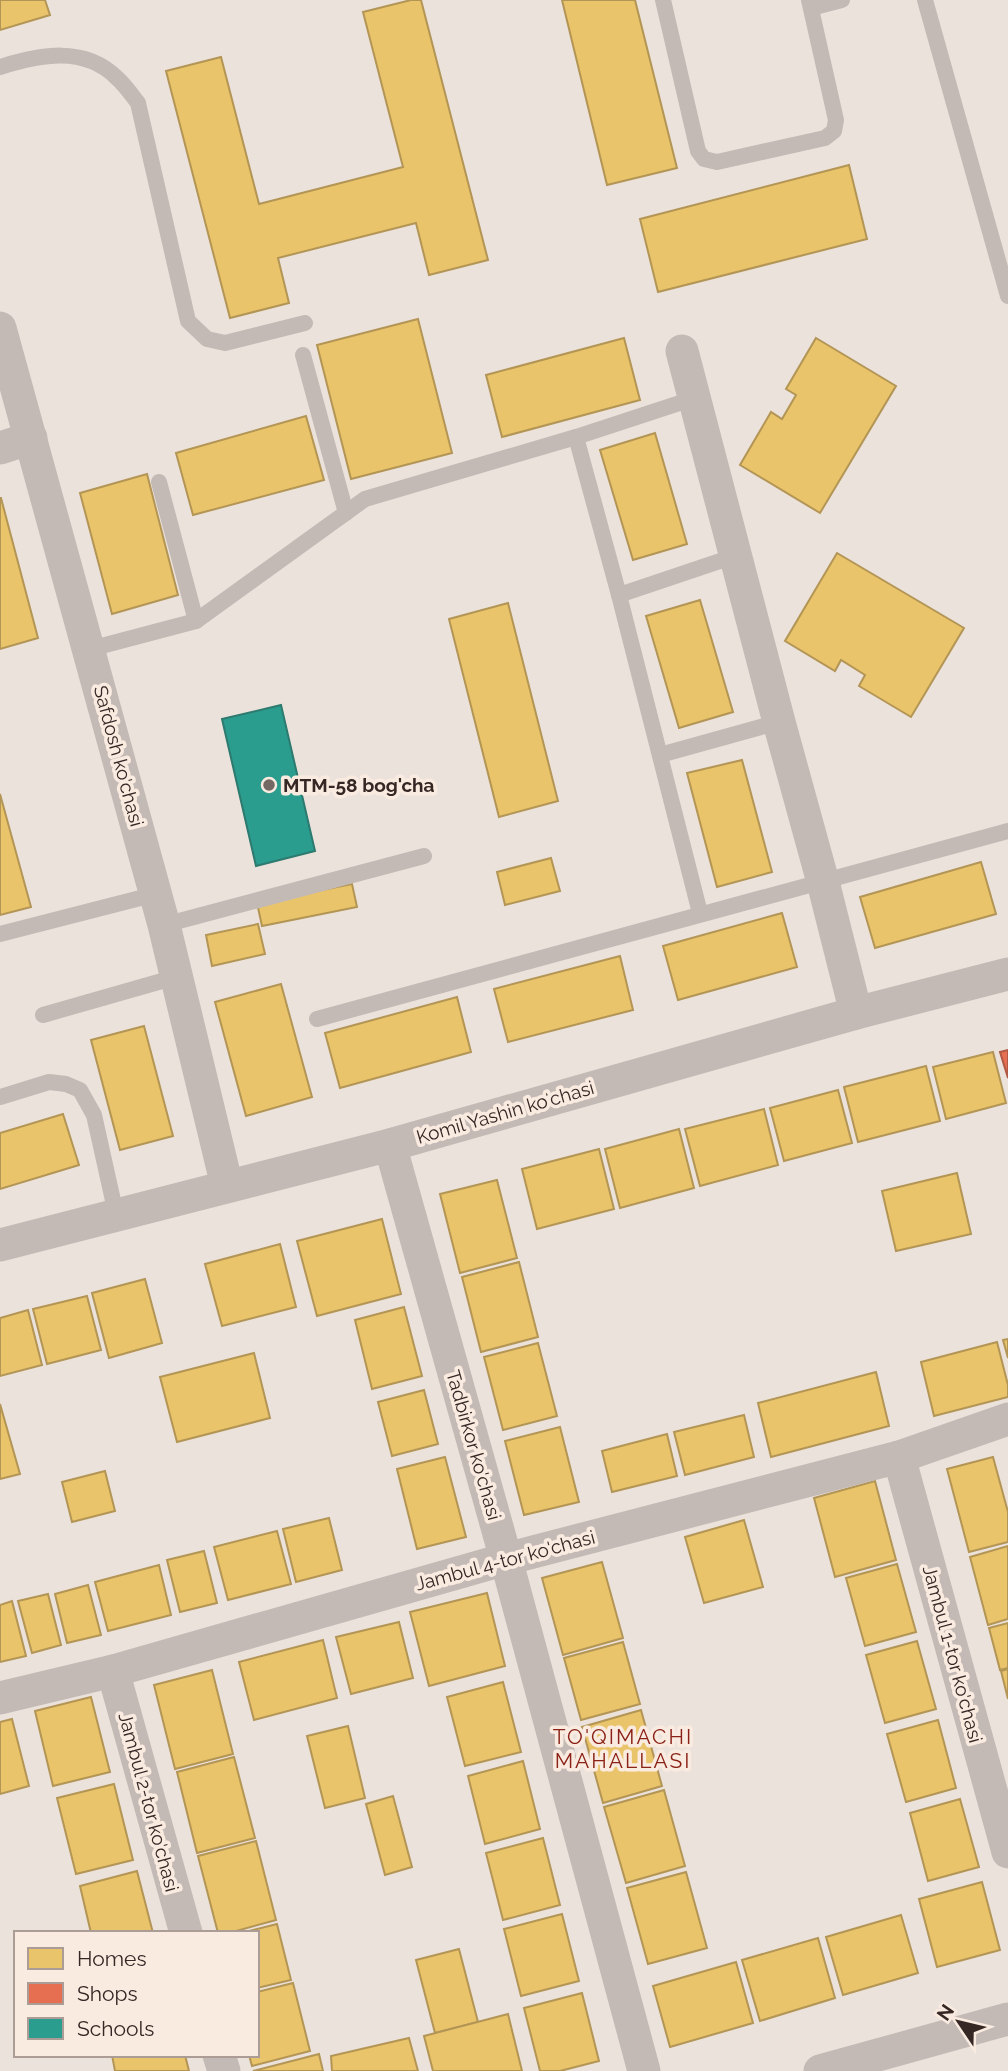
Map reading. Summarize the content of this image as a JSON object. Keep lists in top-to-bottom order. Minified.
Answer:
{"streets":{"street":["Safdosh ko'chasi","Komil Yashin koʻchasi","Tadbirkor ko'chasi","Jambul 4-tor ko'chasi","Jambul 1-tor ko'chasi","Jambul 2-tor ko'chasi"]},"crossings":[["Safdosh ko'chasi","Komil Yashin koʻchasi"],["Komil Yashin koʻchasi","Tadbirkor ko'chasi"],["Tadbirkor ko'chasi","Jambul 4-tor ko'chasi"],["Jambul 4-tor ko'chasi","Jambul 1-tor ko'chasi"],["Jambul 4-tor ko'chasi","Jambul 2-tor ko'chasi"]],"districts":["TO'QIMACHI MAHALLASI"],"places":["MTM-58 bog'cha"],"legend":["Homes","Shops","Schools"],"north":"top left"}
